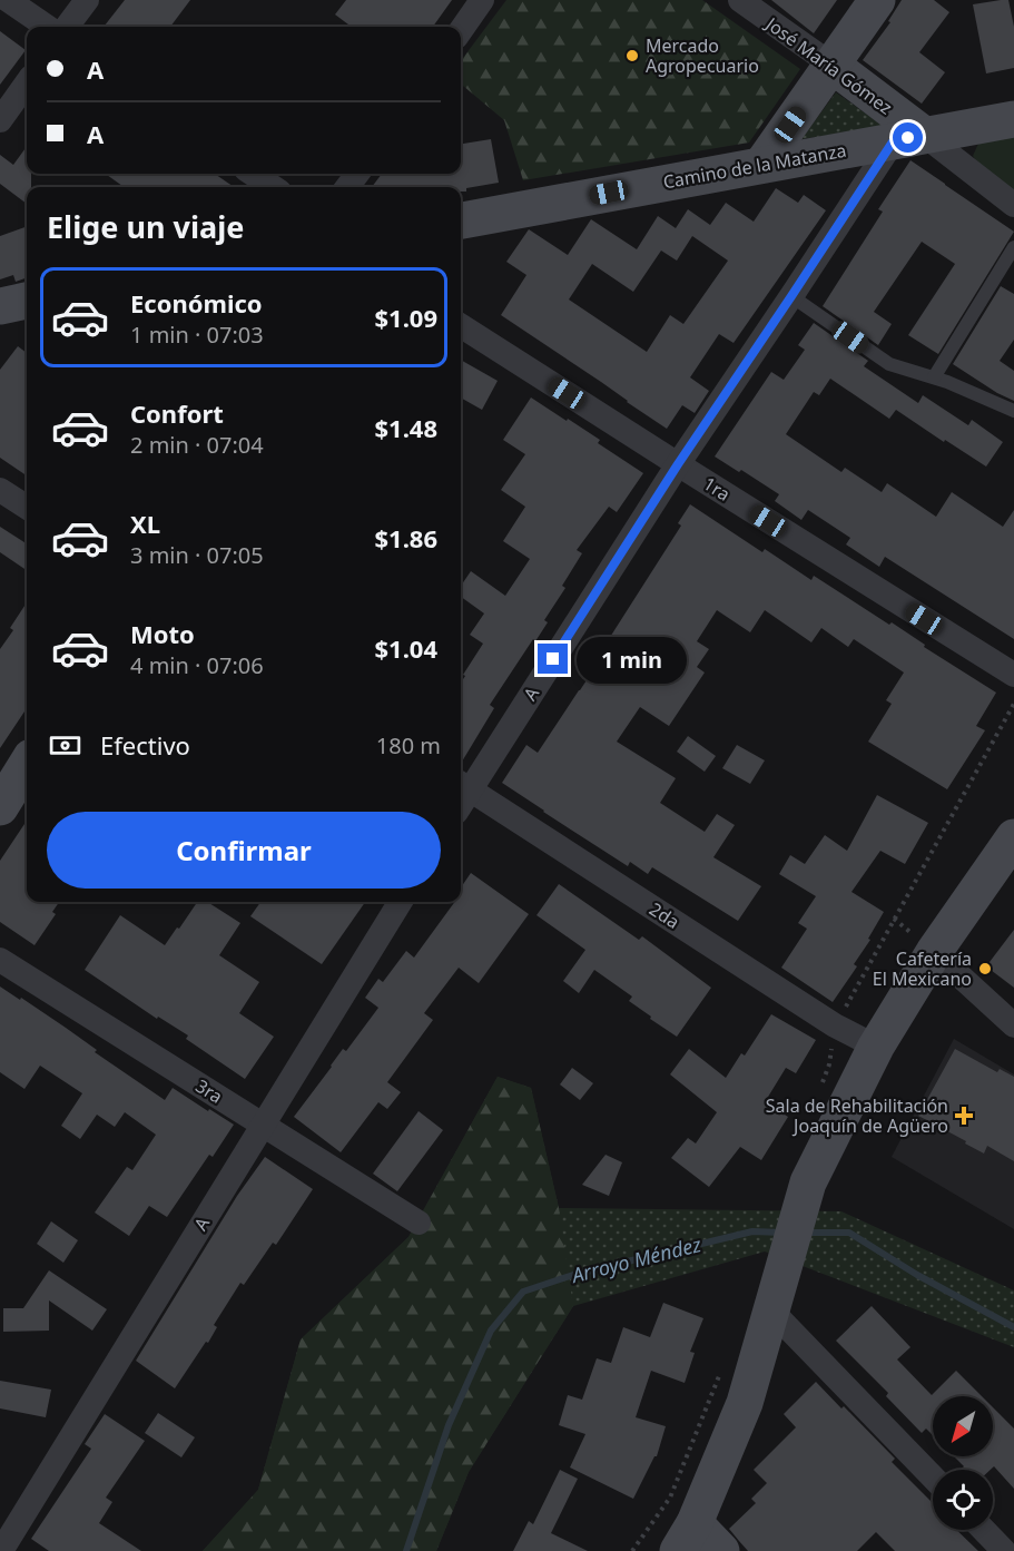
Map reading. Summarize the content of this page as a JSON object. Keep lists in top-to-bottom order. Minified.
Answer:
{"streets":{"main road":["José María Gómez","Camino de la Matanza"],"street":["1ra","A","2da","3ra"]},"crossings":[["José María Gómez","Camino de la Matanza"],["José María Gómez","A"],["Camino de la Matanza","A"],["1ra","A"],["A","2da"],["A","3ra"]],"water":["Arroyo Méndez"],"places":{"other":["Mercado Agropecuario","Cafetería El Mexicano"],"health":["Sala de Rehabilitación Joaquín de Agüero"]},"north":"bottom left","page":{"banner":["A","A"],"heading":"Elige un viaje","list":[{"name":"Económico","note":"1 min · 07:03","value":"$1.09"},{"name":"Confort","note":"2 min · 07:04","value":"$1.48"},{"name":"XL","note":"3 min · 07:05","value":"$1.86"},{"name":"Moto","note":"4 min · 07:06","value":"$1.04"}],"bubble":"1 min","pay":["Efectivo","180 m"],"buttons":"Confirmar"}}
